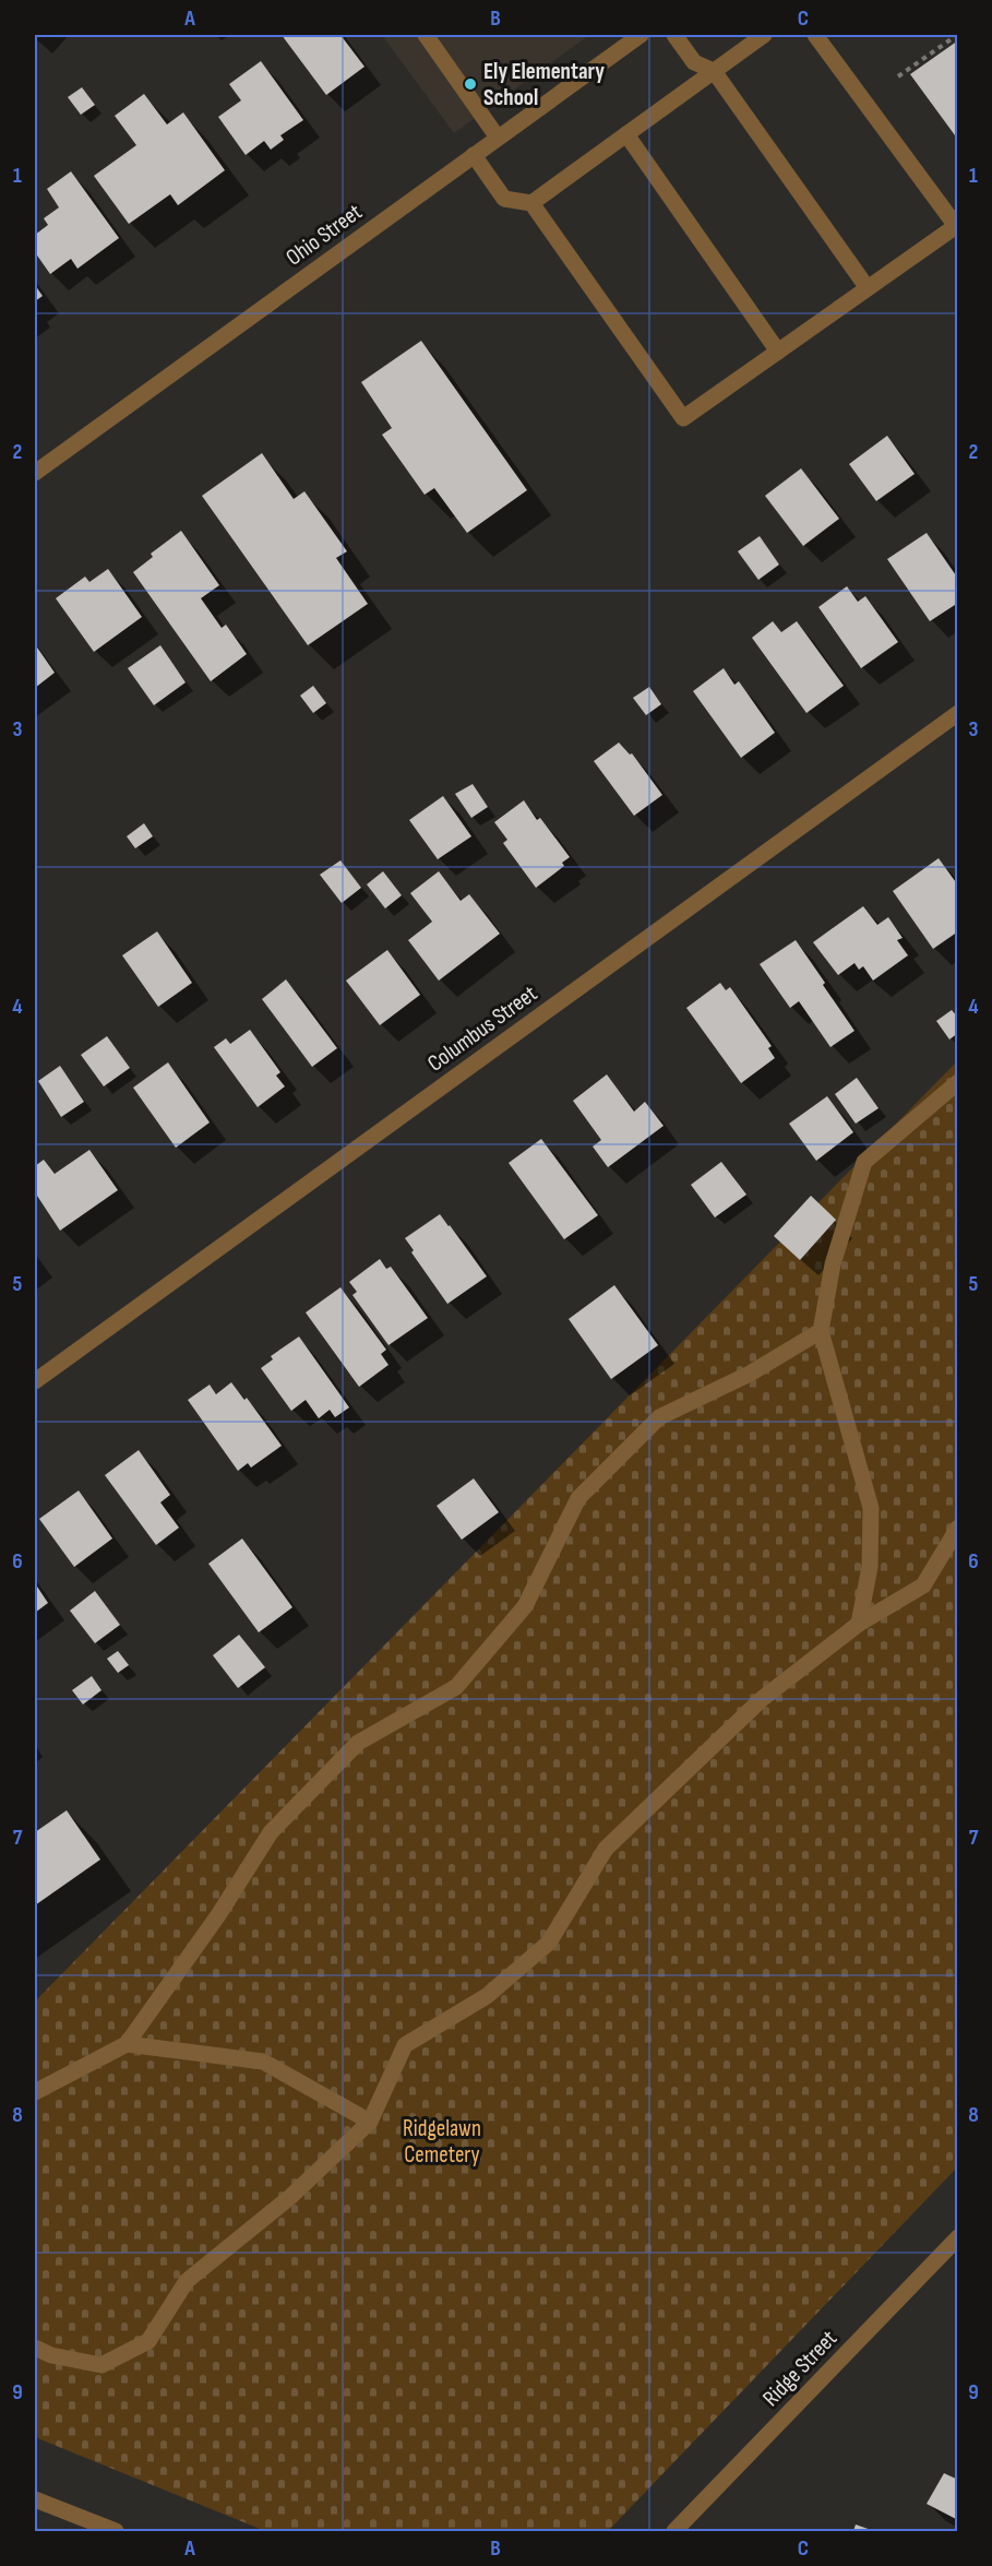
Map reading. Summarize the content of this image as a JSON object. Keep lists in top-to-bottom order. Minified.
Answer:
{"streets":{"street":["Ohio Street","Columbus Street","Ridge Street"]},"parks":["Ridgelawn Cemetery"],"places":["Ely Elementary School"],"grid":{"columns":["A","B","C"],"rows":["1","2","3","4","5","6","7","8","9"]}}
